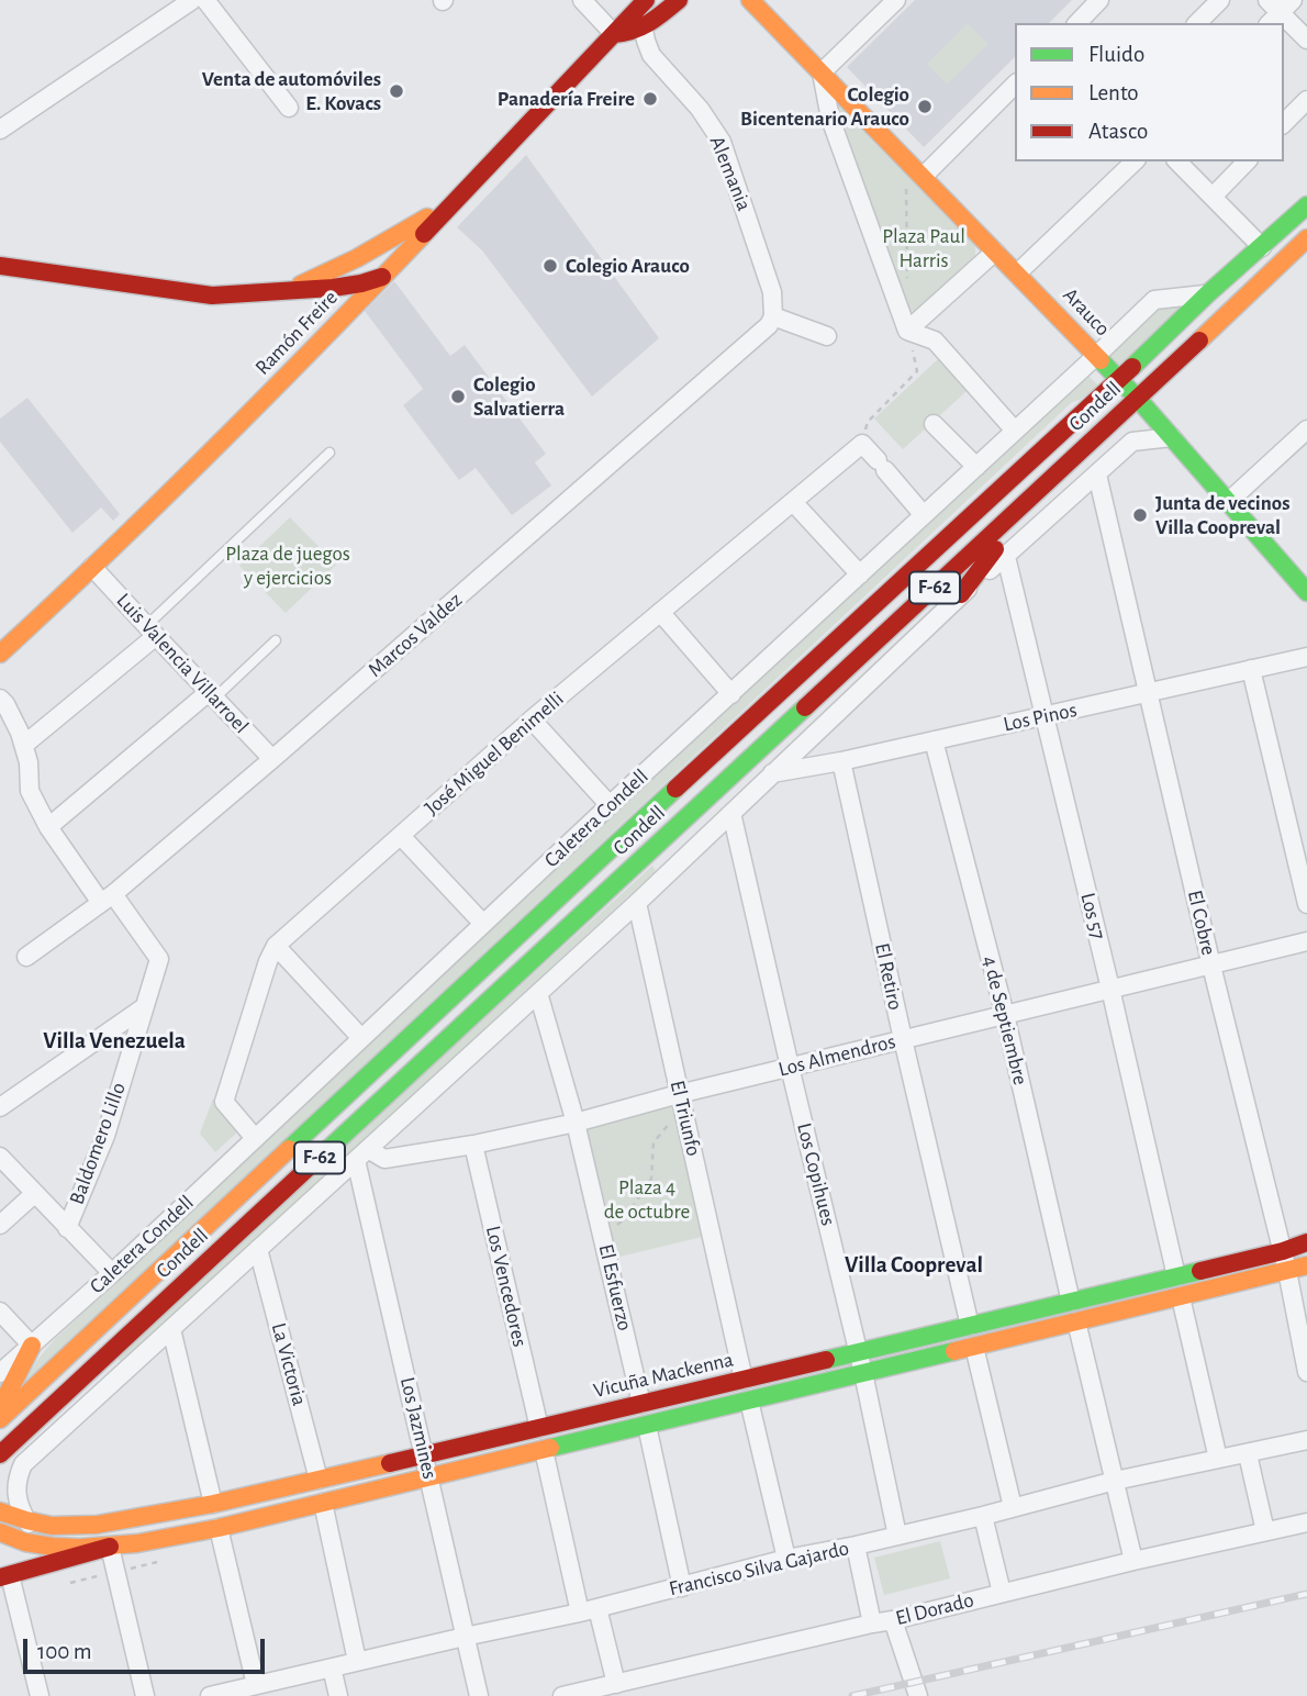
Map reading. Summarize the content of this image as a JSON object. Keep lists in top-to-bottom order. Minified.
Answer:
{"streets":{"main road":["Arauco","Ramón Freire","Condell","F-62","Vicuña Mackenna"],"street":["Alemania","Marcos Valdez","Luis Valencia Villarroel","Los Pinos","José Miguel Benimelli","Caletera Condell","Los 57","El Cobre","El Retiro","4 de Septiembre","Los Almendros","El Triunfo","Baldomero Lillo","Los Copihues","Los Vencedores","El Esfuerzo","La Victoria","Los Jazmines","Francisco Silva Gajardo","El Dorado"]},"crossings":[["Alemania","Marcos Valdez"],["Arauco","Condell"],["Arauco","Caletera Condell"],["Ramón Freire","Luis Valencia Villarroel"],["Condell","Caletera Condell"],["Marcos Valdez","Luis Valencia Villarroel"],["Marcos Valdez","Baldomero Lillo"],["Los Pinos","Los 57"],["Los Pinos","El Cobre"],["Los Pinos","El Retiro"],["Los Pinos","4 de Septiembre"],["José Miguel Benimelli","Caletera Condell"],["Los 57","Los Almendros"],["Los 57","Vicuña Mackenna"],["El Cobre","Los Almendros"],["El Cobre","Vicuña Mackenna"],["El Retiro","Los Almendros"],["El Retiro","Vicuña Mackenna"],["4 de Septiembre","Los Almendros"],["4 de Septiembre","Vicuña Mackenna"],["Los Almendros","El Triunfo"],["Los Almendros","Los Copihues"],["Los Almendros","Los Vencedores"],["Los Almendros","El Esfuerzo"],["Los Almendros","Los Jazmines"],["El Triunfo","Vicuña Mackenna"],["Los Copihues","Vicuña Mackenna"],["Los Copihues","Francisco Silva Gajardo"],["Los Vencedores","Vicuña Mackenna"],["El Esfuerzo","Vicuña Mackenna"],["La Victoria","Vicuña Mackenna"],["Vicuña Mackenna","Los Jazmines"],["Los Jazmines","Francisco Silva Gajardo"]],"districts":["Villa Venezuela","Villa Coopreval"],"parks":["Plaza Paul Harris","Plaza de juegos y ejercicios","Plaza 4 de octubre"],"places":["Venta de automóviles E. Kovacs","Panadería Freire","Colegio Bicentenario Arauco","Colegio Arauco","Colegio Salvatierra","Junta de vecinos Villa Coopreval"],"legend":["Fluido","Lento","Atasco"],"scale_bar":"100 m"}
